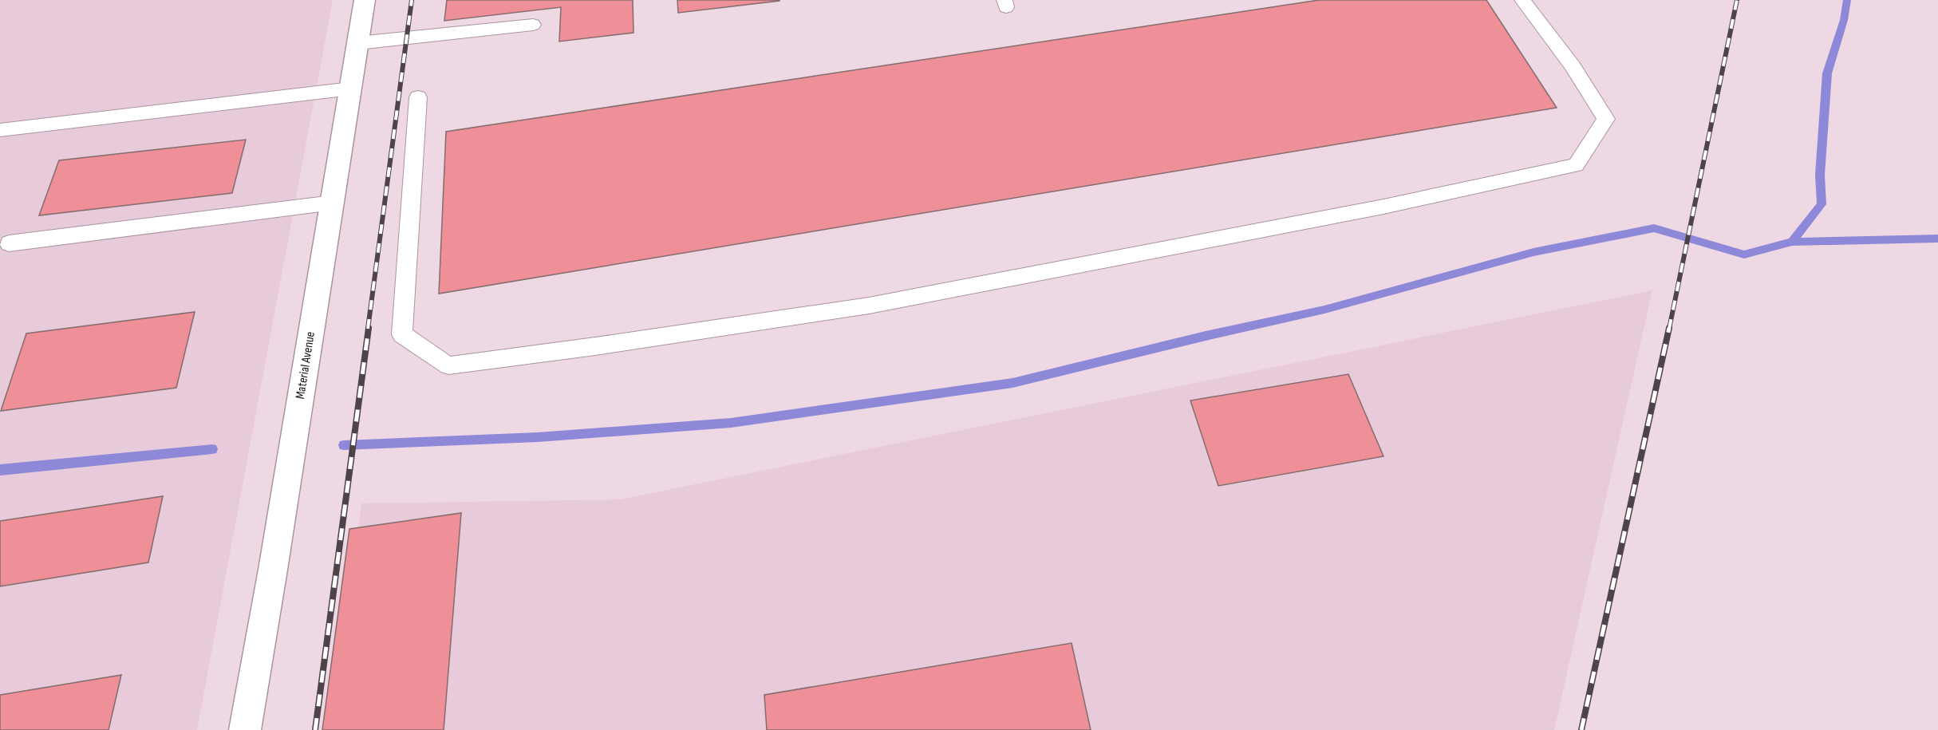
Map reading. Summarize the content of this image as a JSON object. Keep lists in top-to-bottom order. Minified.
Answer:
{"streets":{"street":["Material Avenue"]}}
